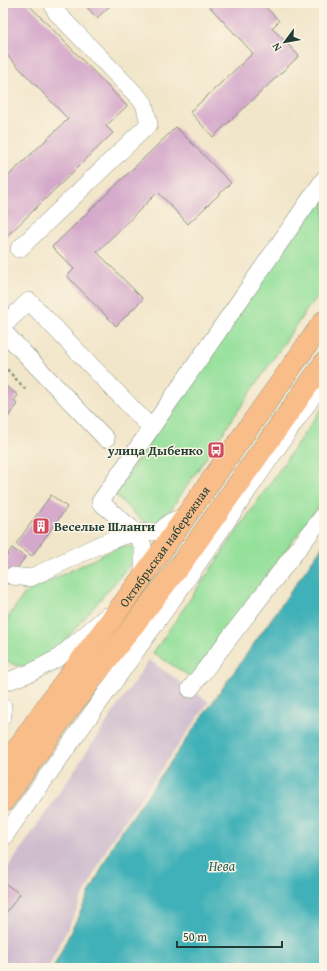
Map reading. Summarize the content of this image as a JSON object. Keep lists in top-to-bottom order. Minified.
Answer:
{"streets":{"main road":["Октябрьская набережная"]},"water":["Нева"],"places":{"bus stop":["улица Дыбенко"],"building":["Веселые Шланги"]},"scale_bar":"50 m","north":"bottom left"}
